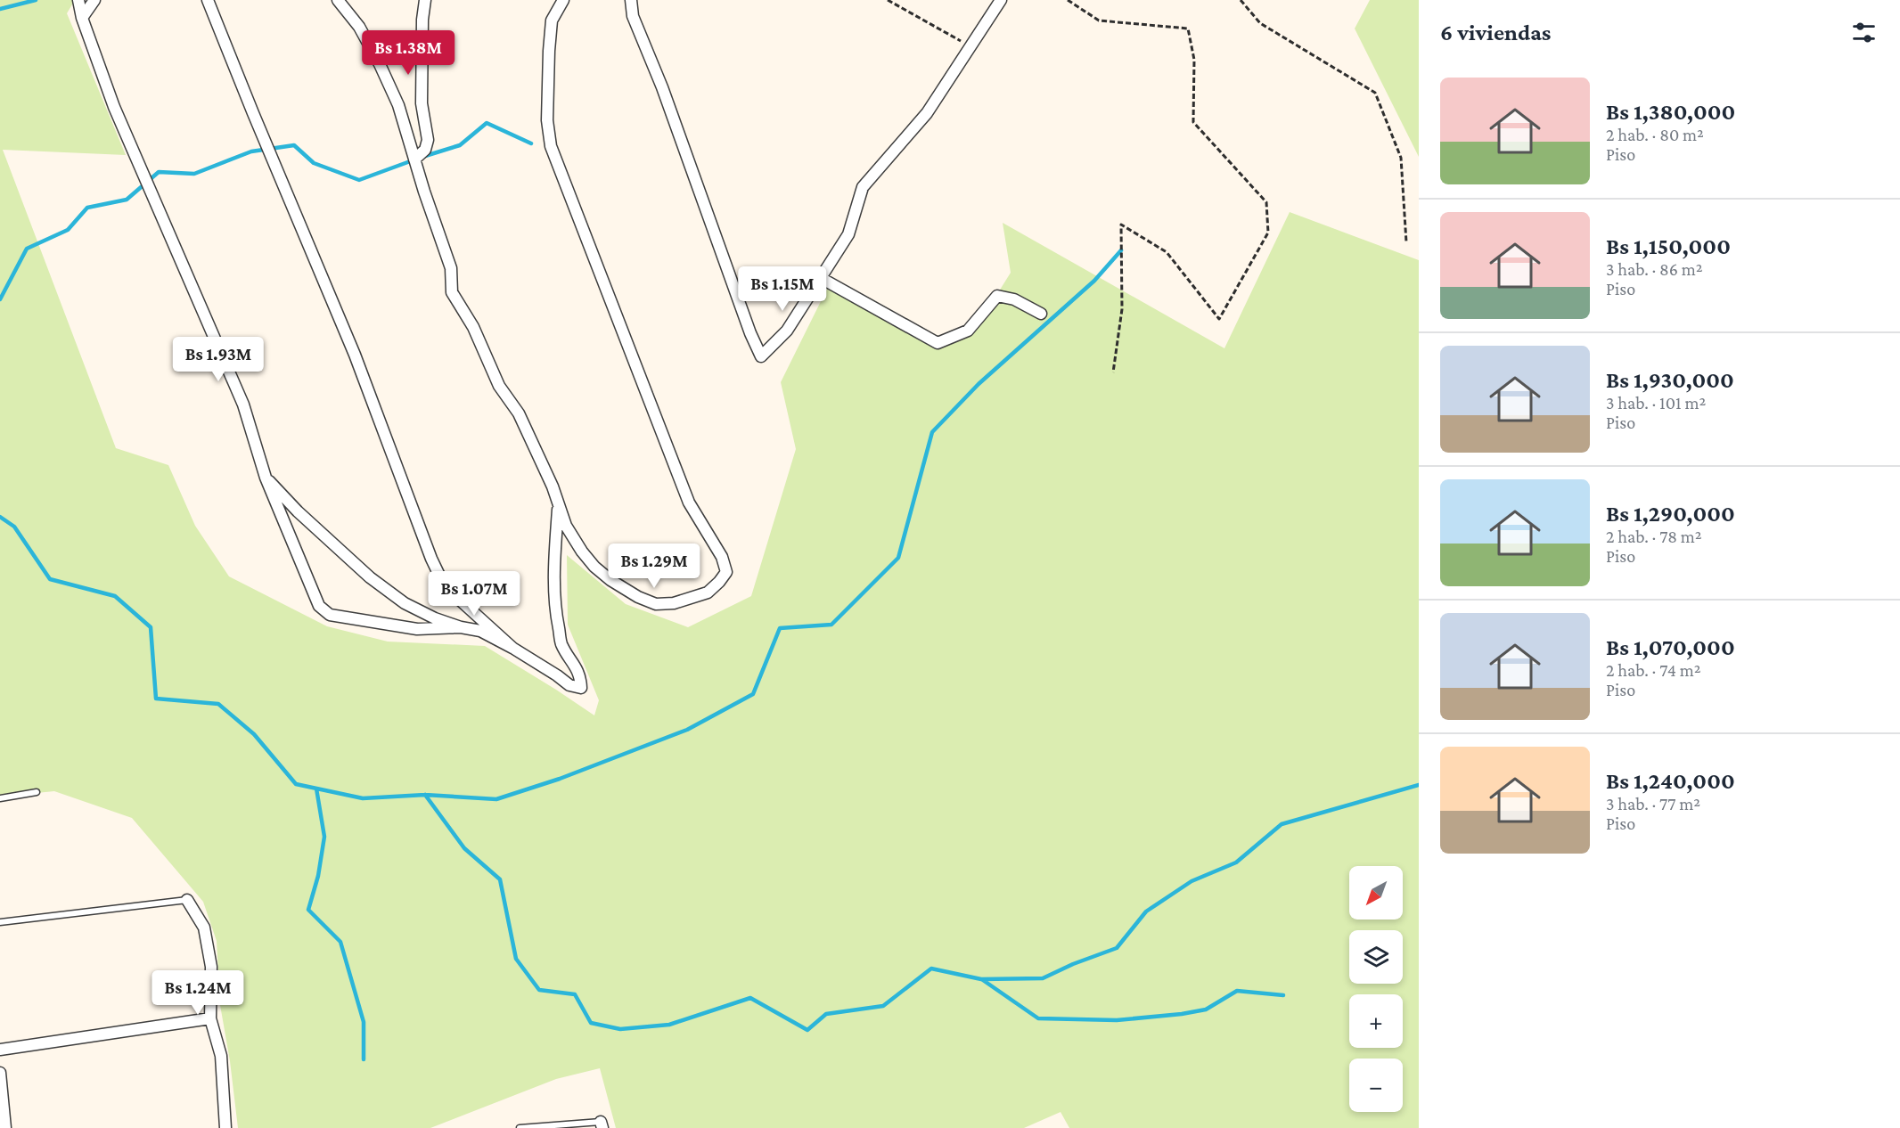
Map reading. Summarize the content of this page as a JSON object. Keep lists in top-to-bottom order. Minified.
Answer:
{"north":"bottom left","page":{"heading":"6 viviendas","price":["Bs 1.38M","Bs 1.15M","Bs 1.93M","Bs 1.29M","Bs 1.07M","Bs 1.24M"],"list":[{"name":"Bs 1,380,000","note":"2 hab. · 80 m² · Piso"},{"name":"Bs 1,150,000","note":"3 hab. · 86 m² · Piso"},{"name":"Bs 1,930,000","note":"3 hab. · 101 m² · Piso"},{"name":"Bs 1,290,000","note":"2 hab. · 78 m² · Piso"},{"name":"Bs 1,070,000","note":"2 hab. · 74 m² · Piso"},{"name":"Bs 1,240,000","note":"3 hab. · 77 m² · Piso"}],"map_buttons":["+","−"]}}
